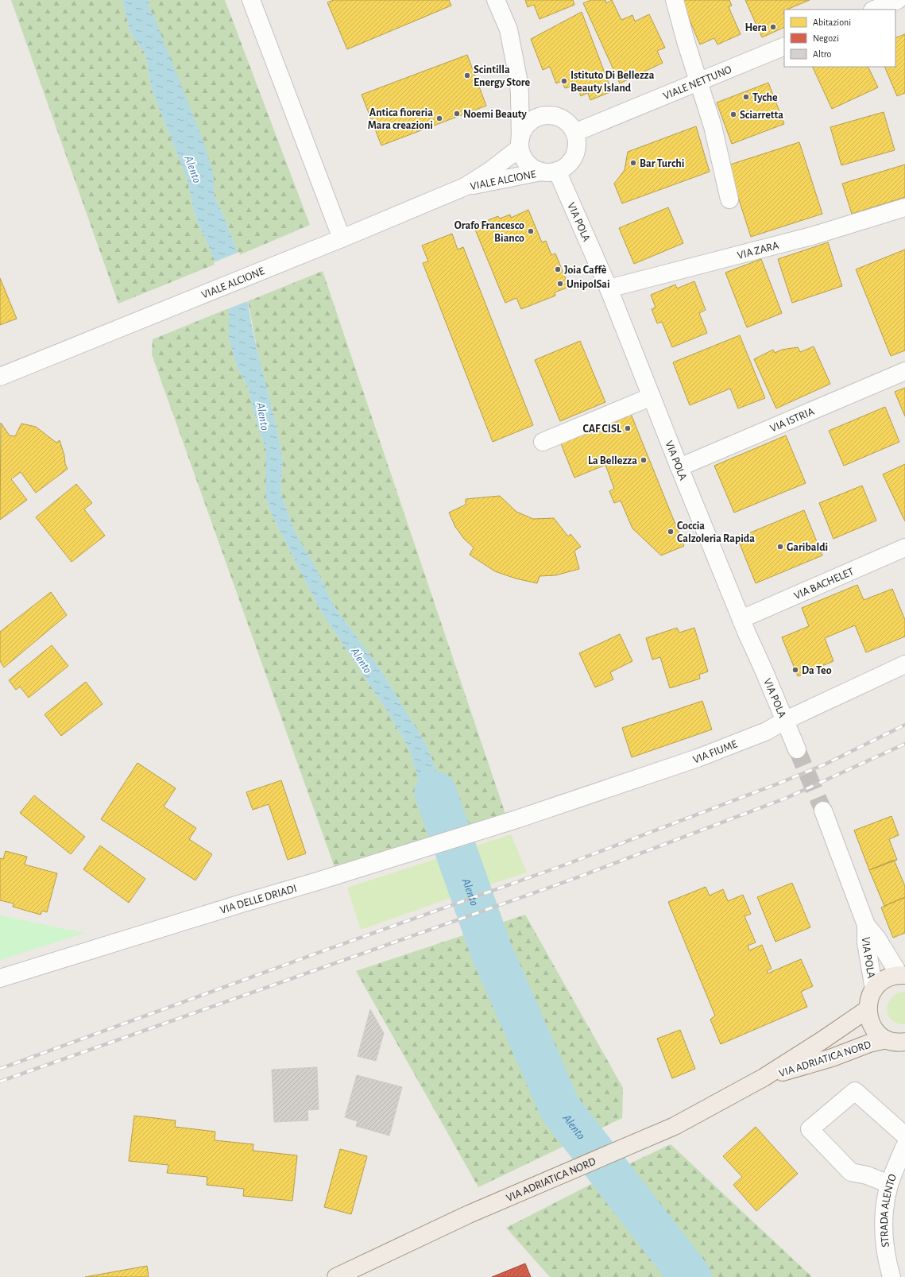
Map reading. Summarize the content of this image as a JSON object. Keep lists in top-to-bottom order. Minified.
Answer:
{"streets":{"main road":["VIA ADRIATICA NORD"],"street":["VIALE NETTUNO","VIALE ALCIONE","VIA POLA","VIA ZARA","VIA ISTRIA","VIA BACHELET","VIA FIUME","VIA DELLE DRIADI","STRADA ALENTO"]},"crossings":[["VIALE NETTUNO","VIALE ALCIONE"],["VIALE NETTUNO","VIA POLA"],["VIALE ALCIONE","VIA POLA"],["VIA POLA","VIA ZARA"],["VIA POLA","VIA ISTRIA"],["VIA POLA","VIA BACHELET"],["VIA POLA","VIA FIUME"],["VIA FIUME","VIA DELLE DRIADI"]],"water":["Alento"],"places":["Hera","Scintilla Energy Store","Istituto Di Bellezza Beauty Island","Tyche","Noemi Beauty","Sciarretta","Antica fioreria Mara creazioni","Bar Turchi","Orafo Francesco Bianco","Joia Caffè","UnipolSai","CAF CISL","La Bellezza","Coccia Calzoleria Rapida","Garibaldi","Da Teo"],"legend":["Abitazioni","Negozi","Altro"]}
